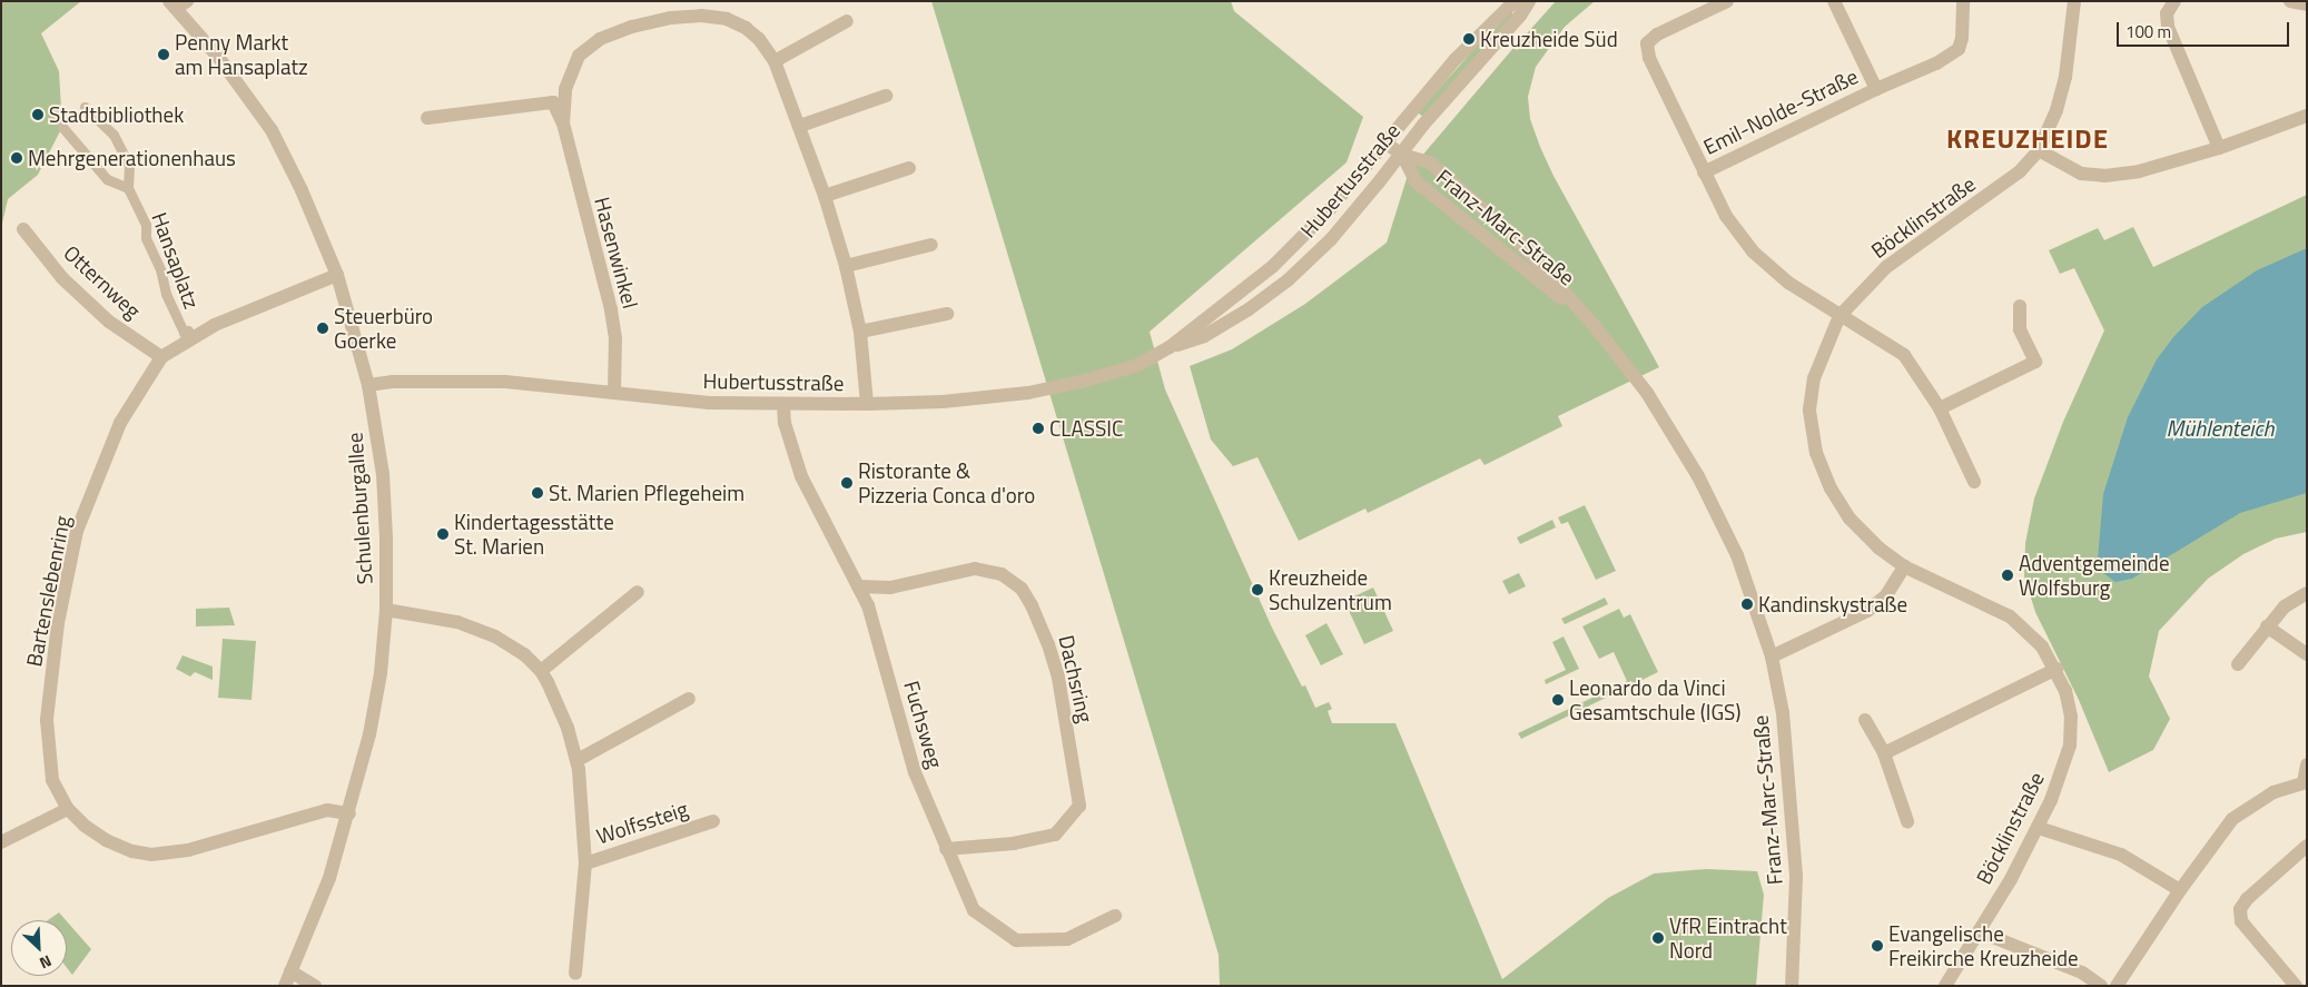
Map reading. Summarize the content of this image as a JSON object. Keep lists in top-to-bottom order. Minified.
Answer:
{"streets":{"street":["Emil-Nolde-Straße","Hubertusstraße","Böcklinstraße","Franz-Marc-Straße","Hasenwinkel","Hansaplatz","Otternweg","Schulenburgallee","Bartenslebenring","Dachsring","Fuchsweg","Wolfssteig"]},"crossings":[["Emil-Nolde-Straße","Böcklinstraße"],["Hubertusstraße","Franz-Marc-Straße"],["Hubertusstraße","Hasenwinkel"],["Hubertusstraße","Schulenburgallee"],["Hubertusstraße","Fuchsweg"],["Hansaplatz","Bartenslebenring"],["Otternweg","Bartenslebenring"],["Schulenburgallee","Bartenslebenring"],["Schulenburgallee","Wolfssteig"],["Dachsring","Fuchsweg"]],"districts":["KREUZHEIDE"],"water":["Mühlenteich"],"places":["Kreuzheide Süd","Penny Markt am Hansaplatz","Stadtbibliothek","Mehrgenerationenhaus","Steuerbüro Goerke","CLASSIC","Ristorante & Pizzeria Conca d'oro","St. Marien Pflegeheim","Kindertagesstätte St. Marien","Adventgemeinde Wolfsburg","Kreuzheide Schulzentrum","Kandinskystraße","Leonardo da Vinci Gesamtschule (IGS)","VfR Eintracht Nord","Evangelische Freikirche Kreuzheide"],"scale_bar":"100 m","north":"bottom right"}
